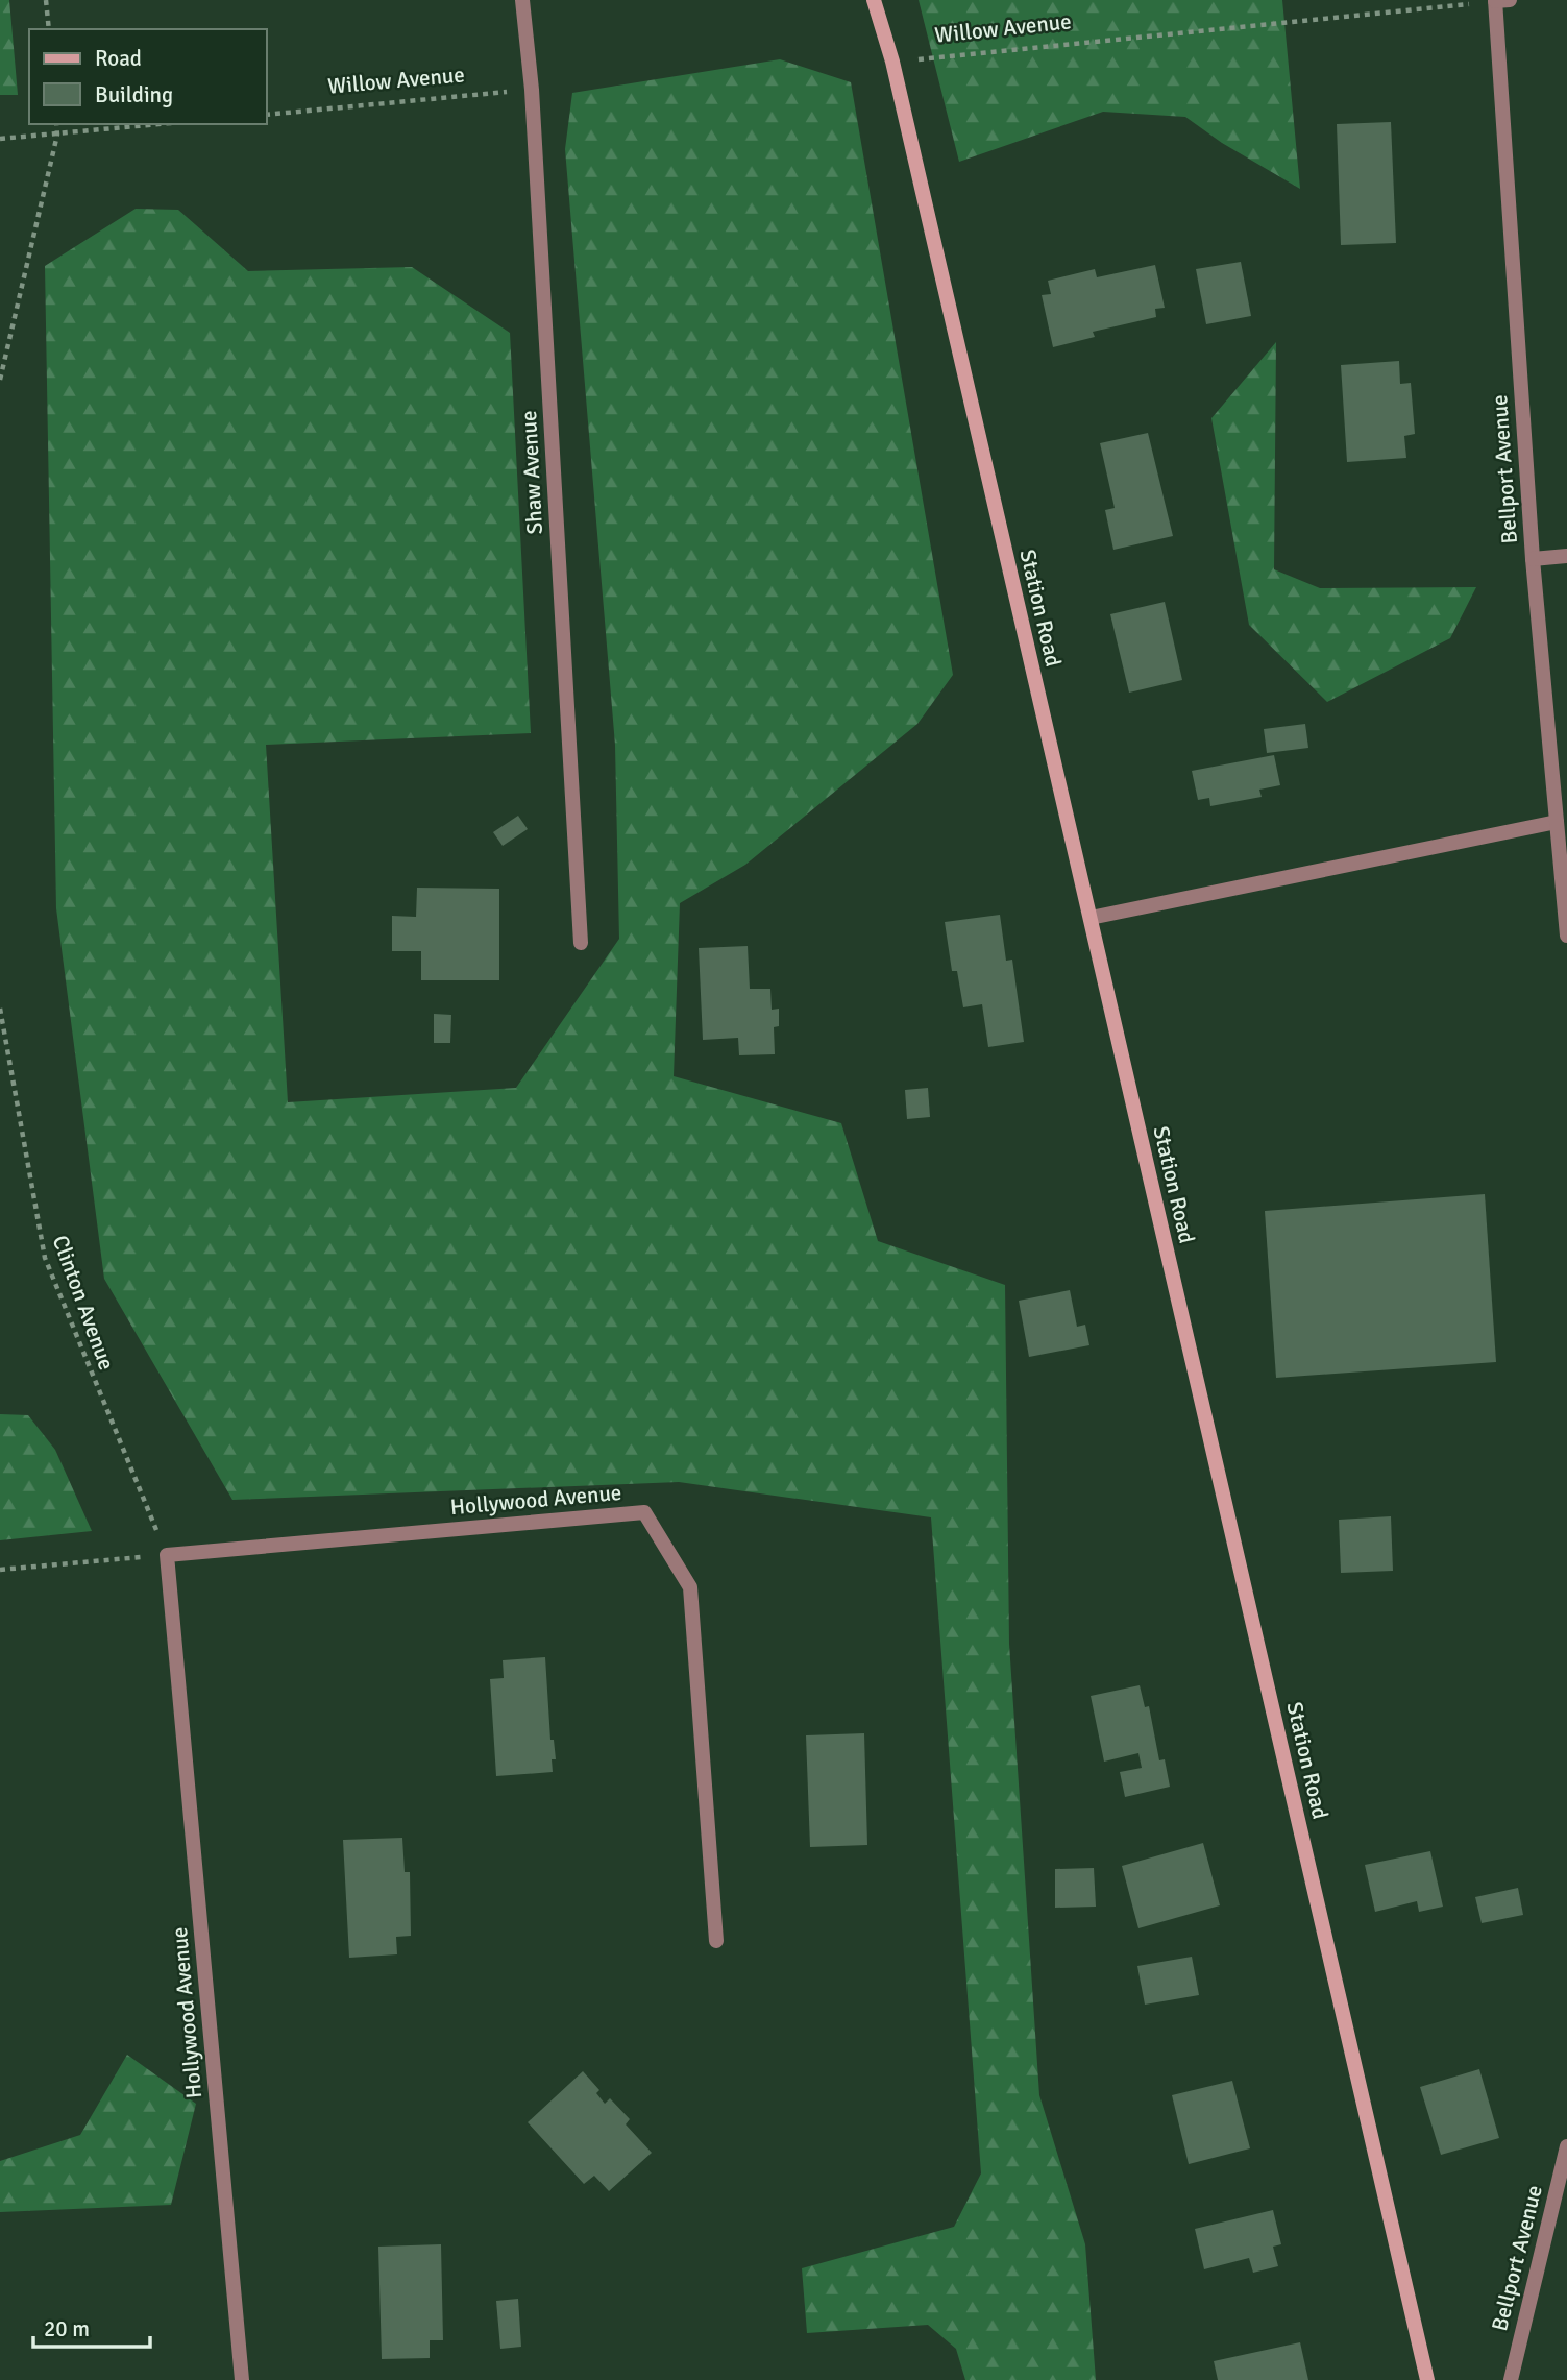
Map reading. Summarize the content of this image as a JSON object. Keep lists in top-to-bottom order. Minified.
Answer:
{"streets":{"main road":["Station Road"],"street":["Bellport Avenue","Shaw Avenue","Hollywood Avenue"],"path":["Willow Avenue","Clinton Avenue"]},"crossings":[["Willow Avenue","Bellport Avenue"],["Willow Avenue","Shaw Avenue"],["Willow Avenue","Station Road"],["Clinton Avenue","Hollywood Avenue"]],"legend":["Road","Building"],"scale_bar":"20 m"}
